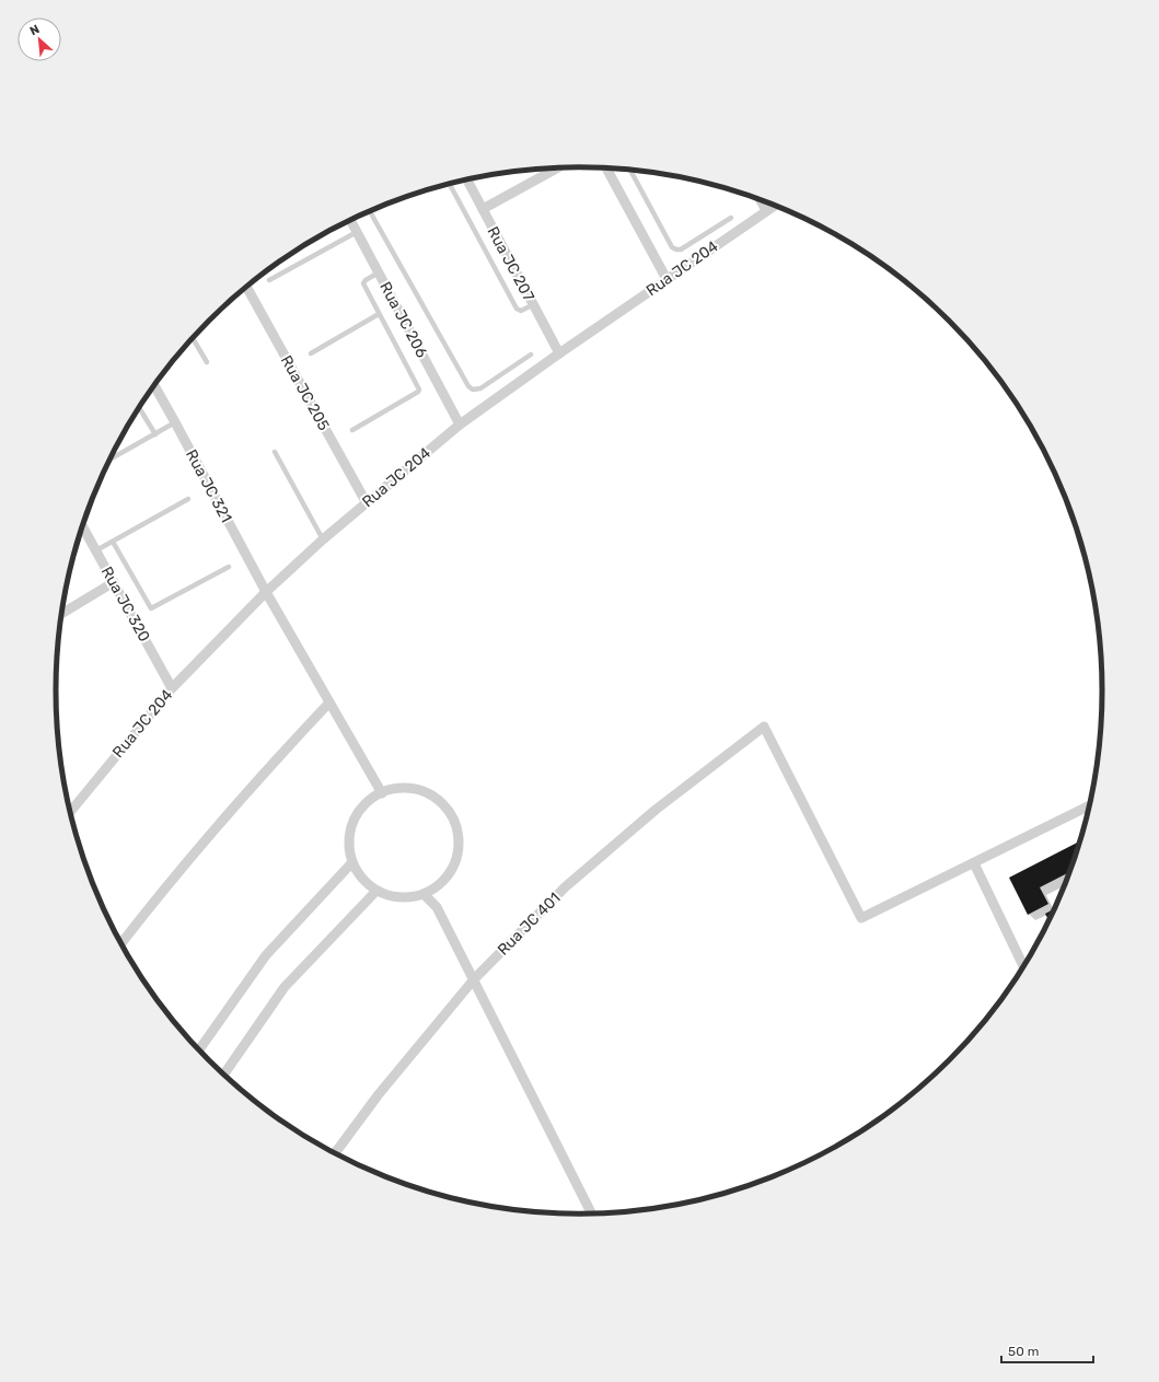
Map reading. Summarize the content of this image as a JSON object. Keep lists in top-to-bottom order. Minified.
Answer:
{"streets":{"street":["Rua JC 207","Rua JC 204","Rua JC 206","Rua JC 205","Rua JC 321","Rua JC 320","Rua JC 401"]},"crossings":[["Rua JC 207","Rua JC 204"],["Rua JC 204","Rua JC 206"],["Rua JC 204","Rua JC 205"],["Rua JC 204","Rua JC 321"],["Rua JC 204","Rua JC 320"]],"scale_bar":"50 m","north":"top left"}
